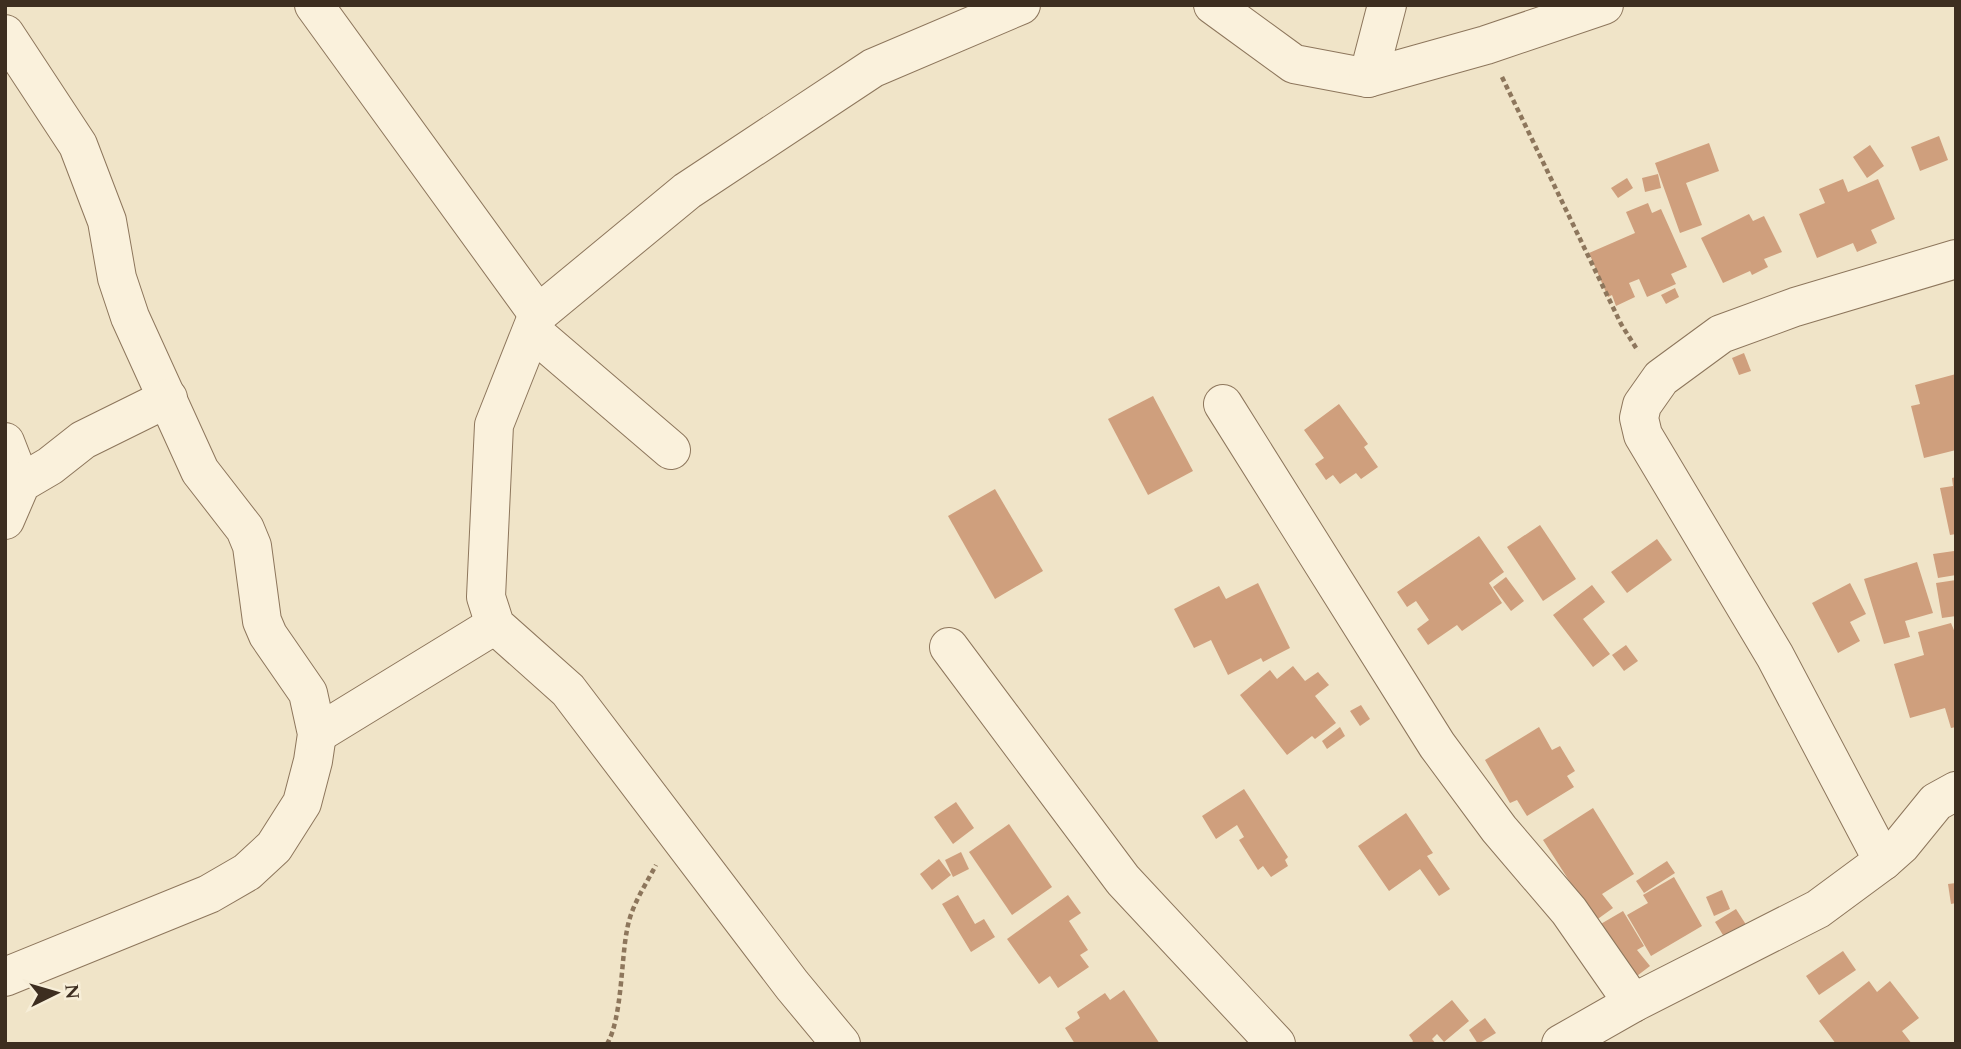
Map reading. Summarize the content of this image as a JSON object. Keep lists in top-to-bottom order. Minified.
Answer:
{"north":"right"}
